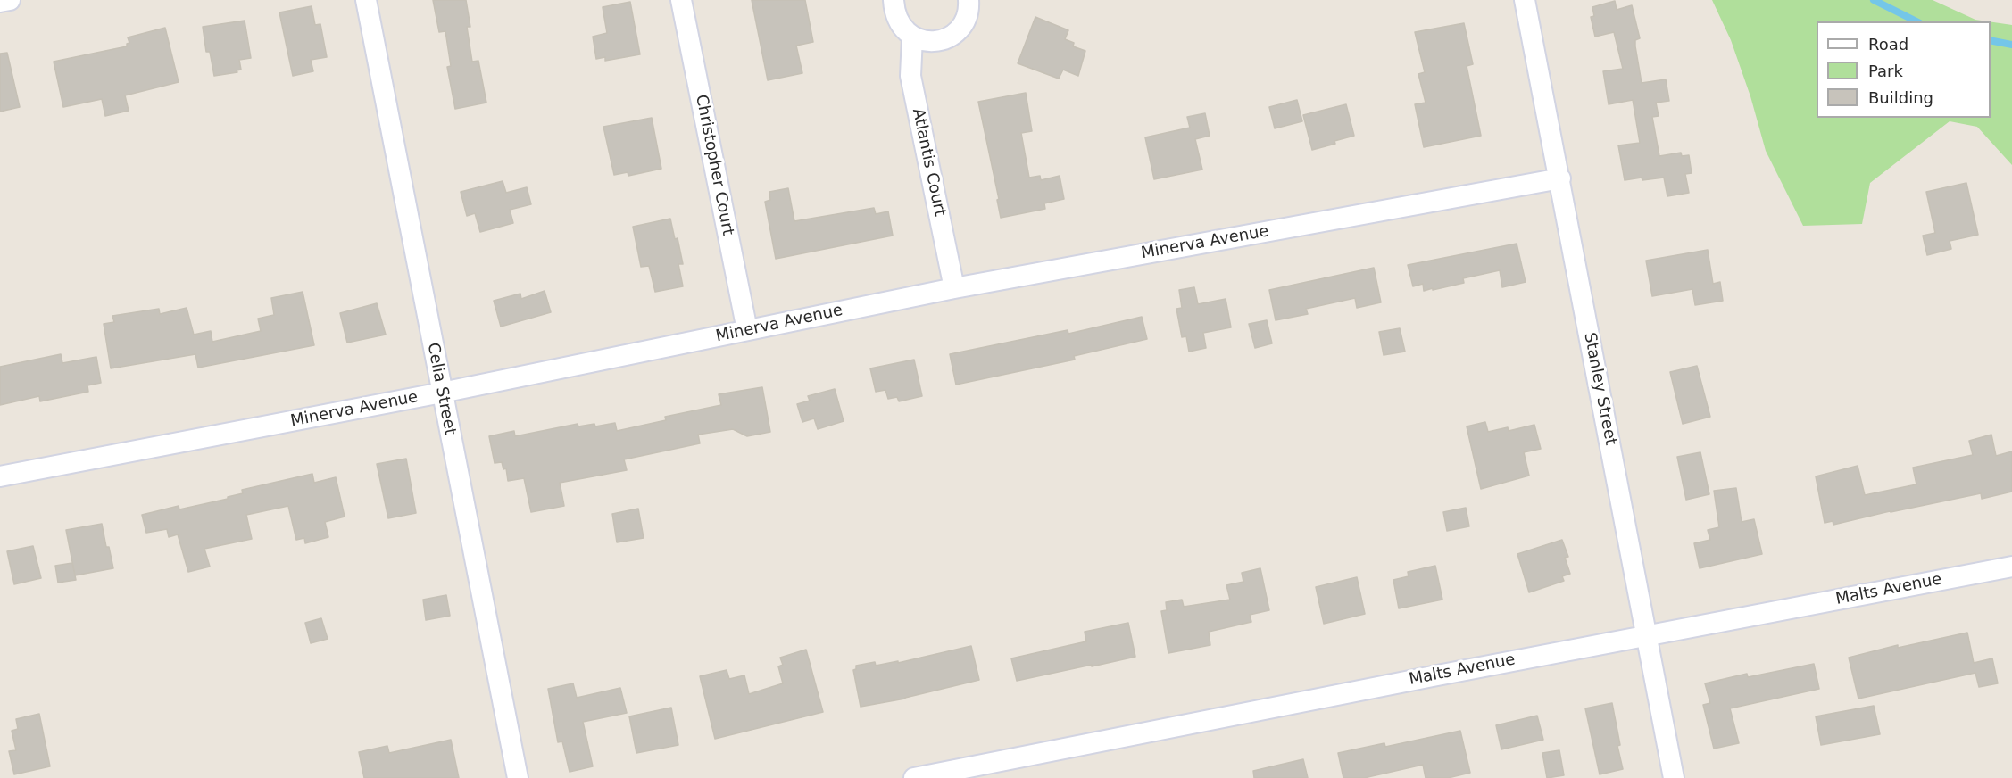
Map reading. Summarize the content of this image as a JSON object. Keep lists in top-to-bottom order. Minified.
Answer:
{"streets":{"street":["Atlantis Court","Christopher Court","Minerva Avenue","Celia Street","Stanley Street","Malts Avenue"]},"crossings":[["Atlantis Court","Minerva Avenue"],["Christopher Court","Minerva Avenue"],["Minerva Avenue","Celia Street"],["Minerva Avenue","Stanley Street"],["Stanley Street","Malts Avenue"]],"legend":["Road","Park","Building"]}
